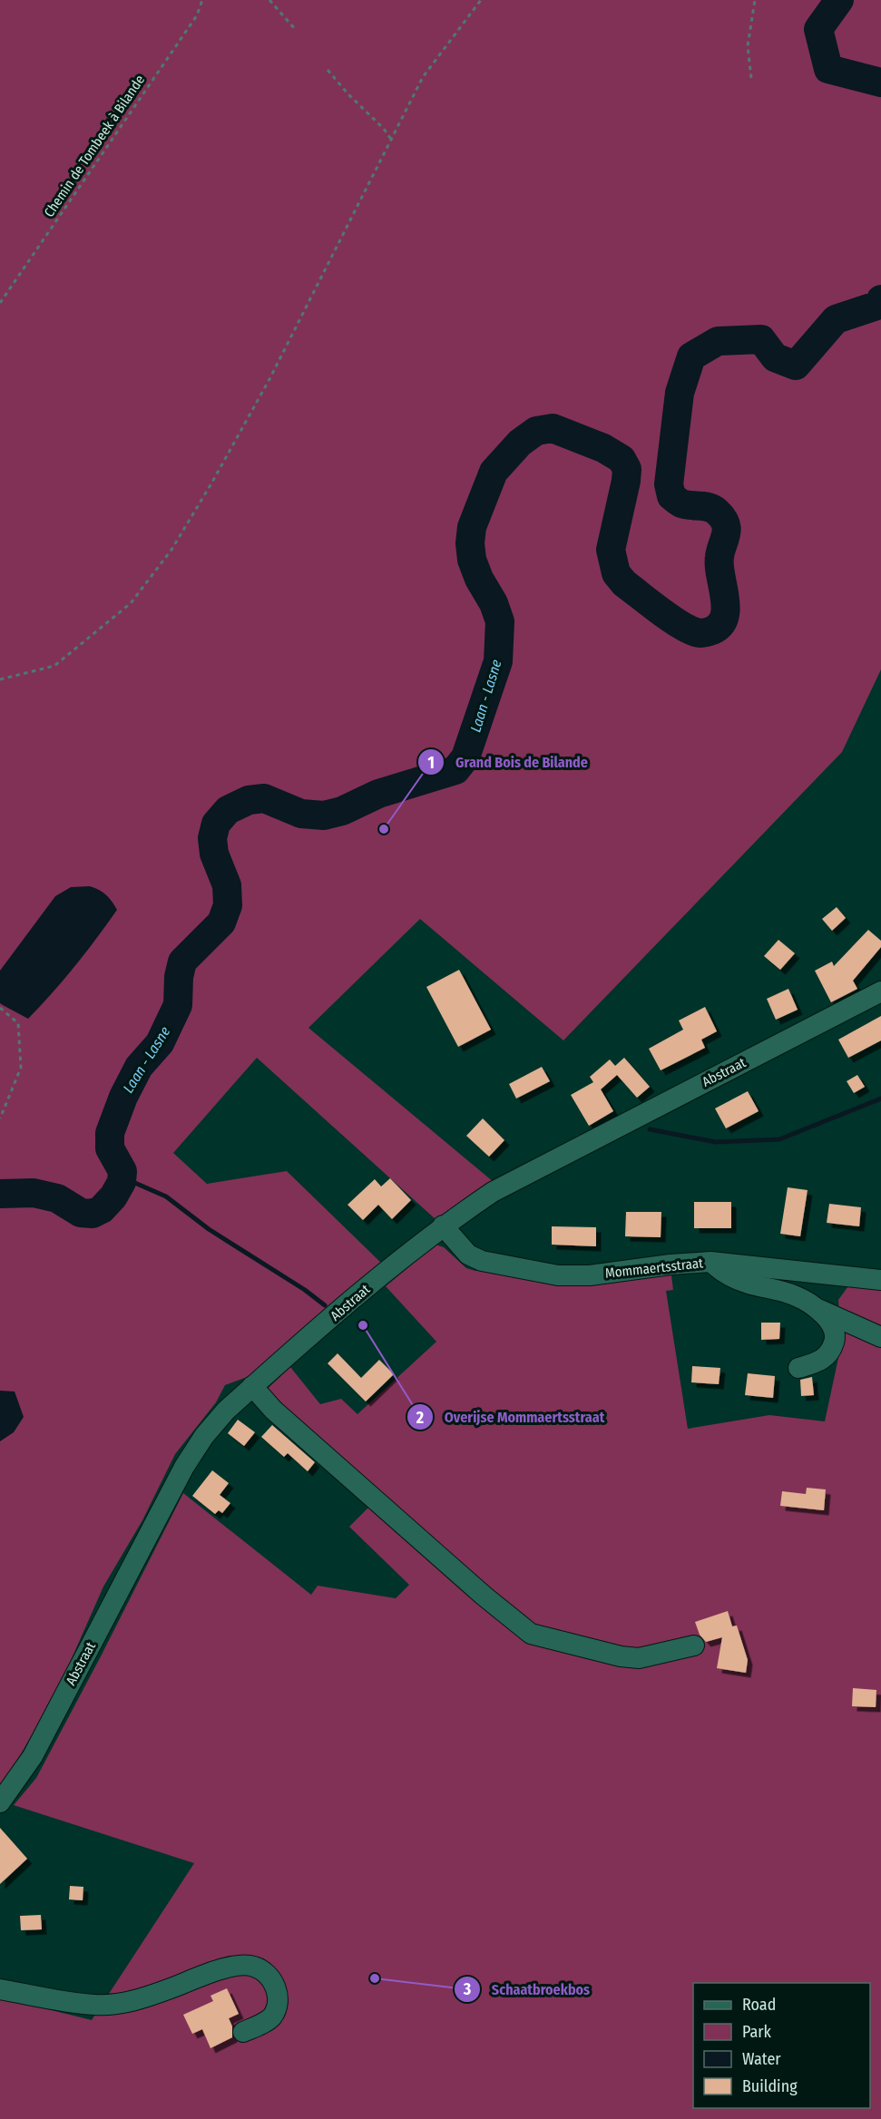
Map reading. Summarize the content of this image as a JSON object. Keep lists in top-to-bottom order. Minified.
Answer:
{"streets":{"street":["Abstraat","Mommaertsstraat"],"path":["Chemin de Tombeek à Bilande"]},"crossings":[["Abstraat","Mommaertsstraat"]],"water":["Laan - Lasne"],"places":["Grand Bois de Bilande","Overijse Mommaertsstraat","Schaatbroekbos"],"legend":["Road","Park","Water","Building"]}
